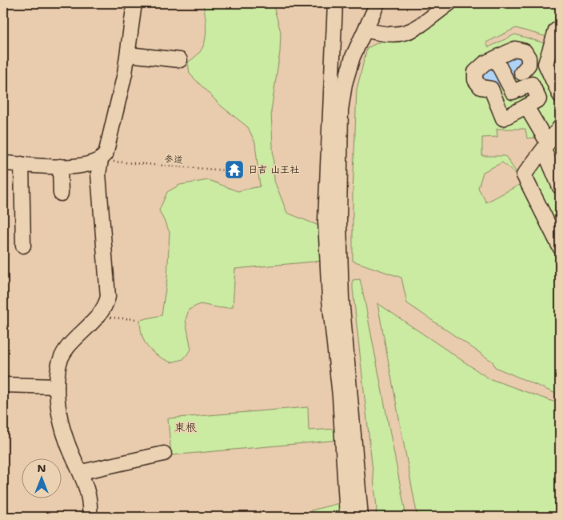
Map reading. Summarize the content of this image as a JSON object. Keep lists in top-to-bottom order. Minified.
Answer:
{"streets":{"path":["参道"]},"districts":["東根"],"places":{"temple":["日吉 山王社"]},"north":"top"}
